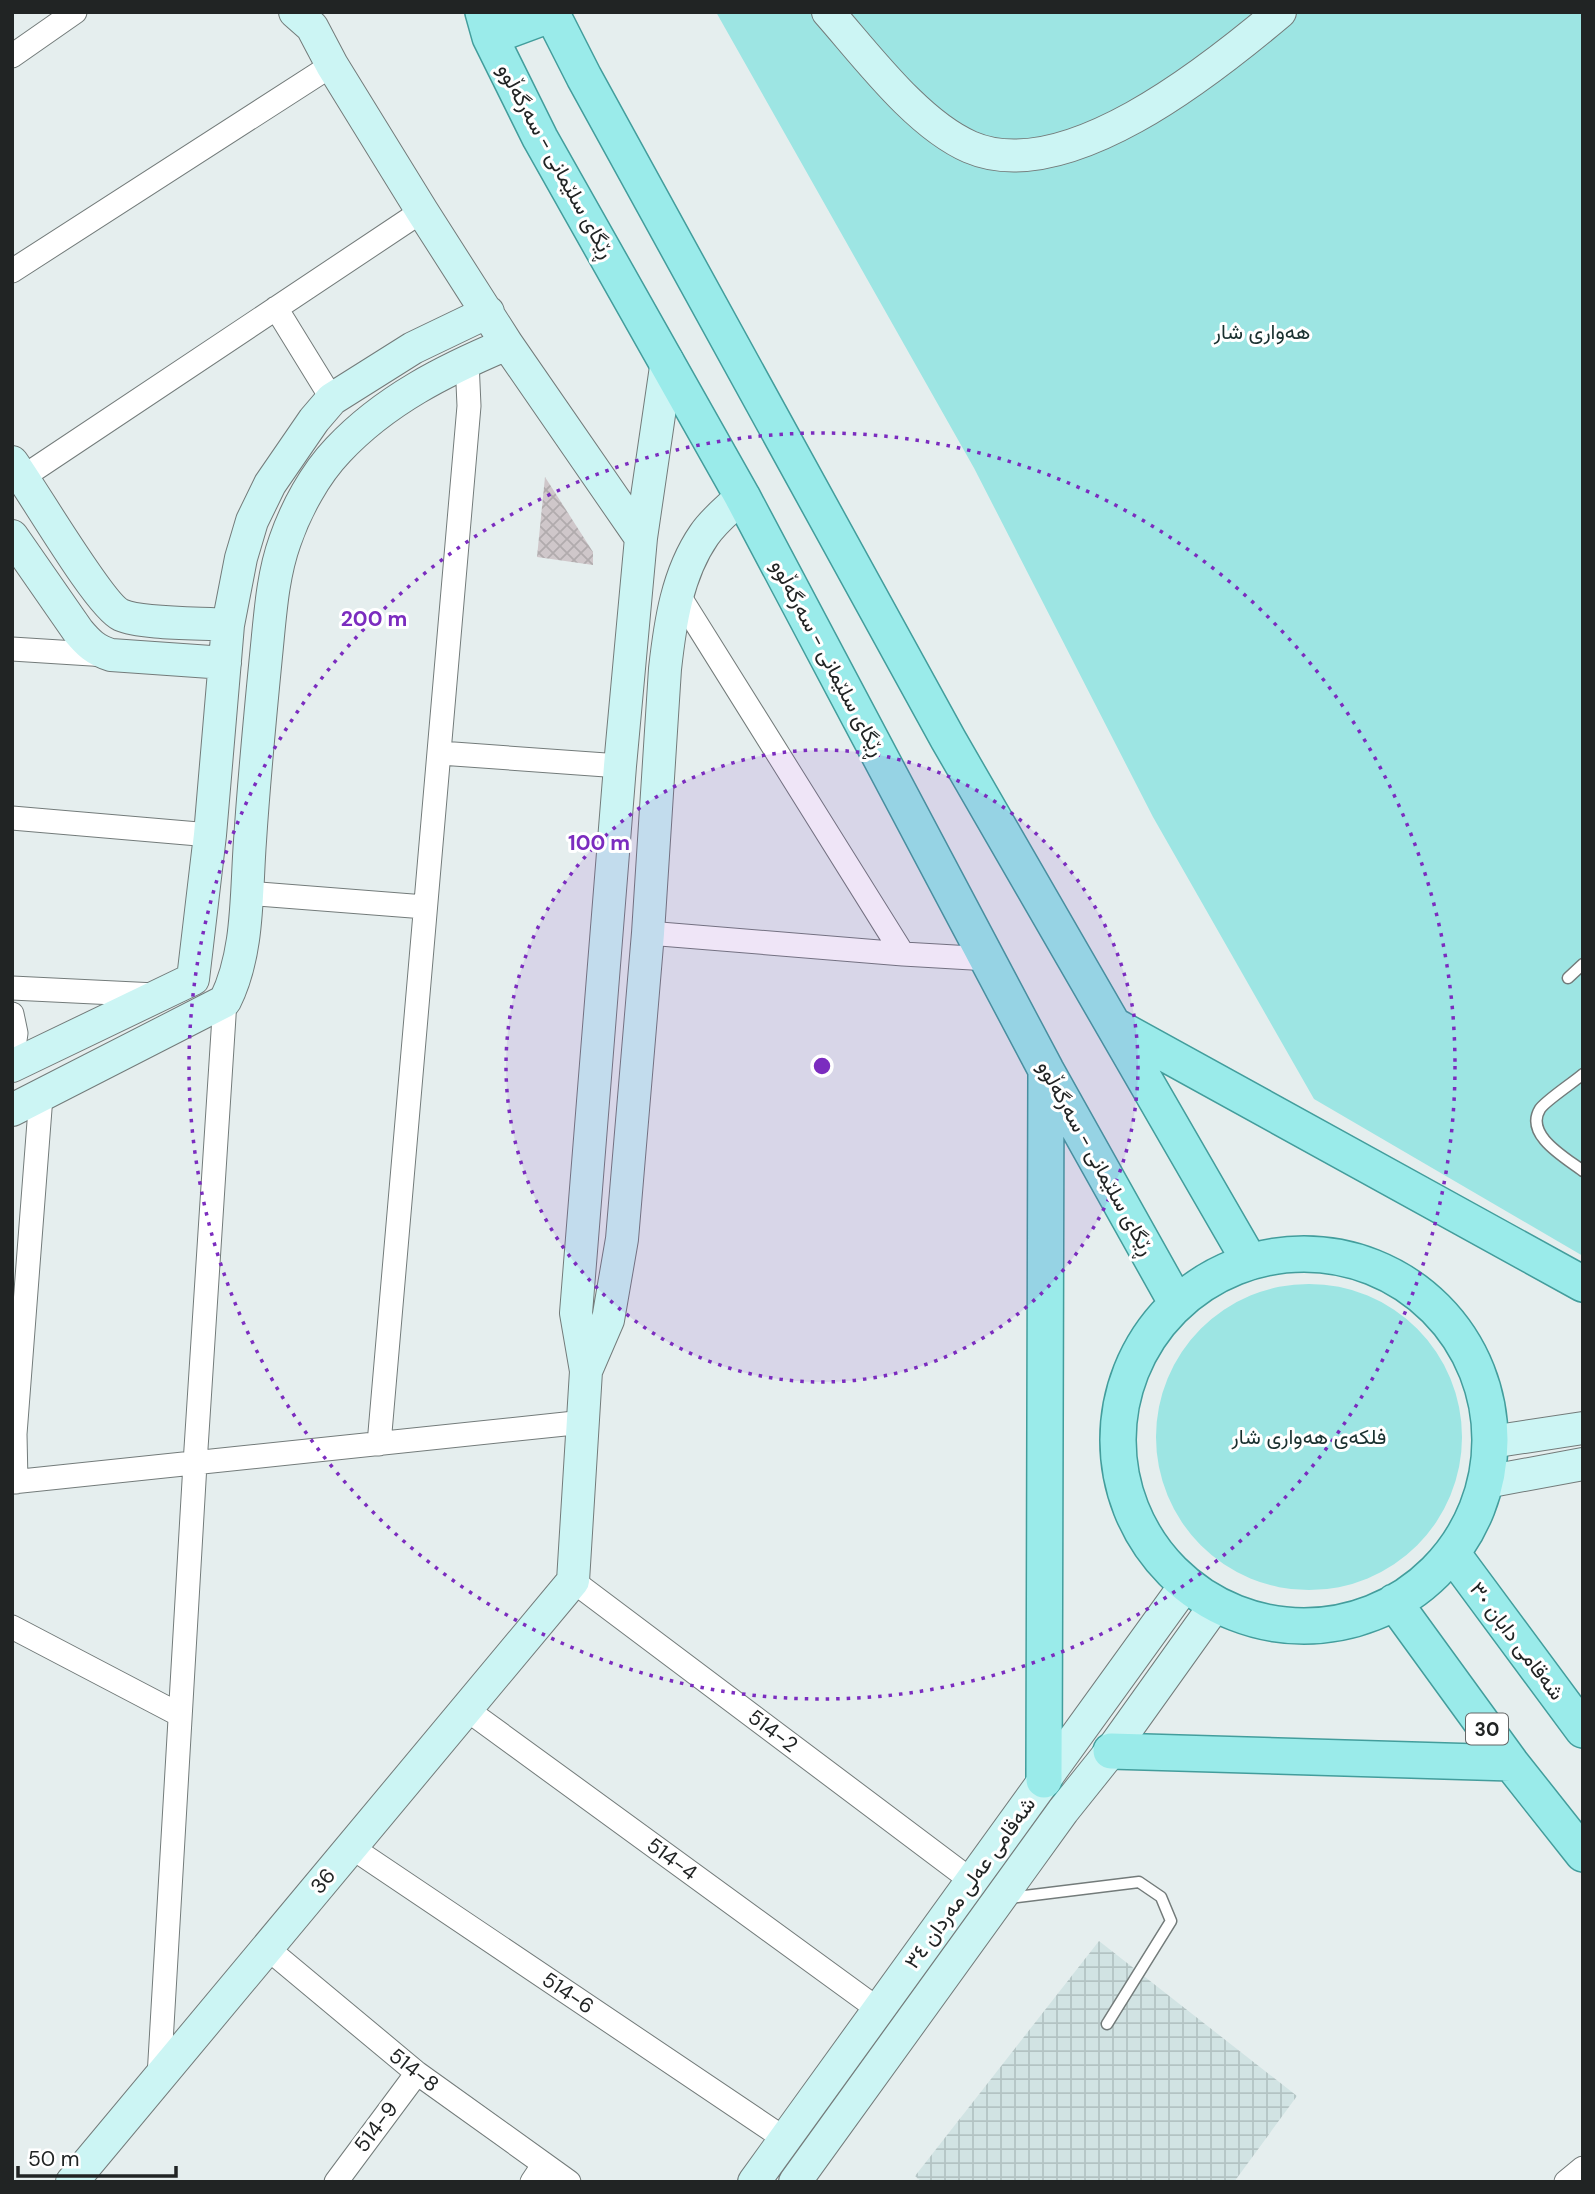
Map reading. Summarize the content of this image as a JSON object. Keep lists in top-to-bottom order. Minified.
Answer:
{"streets":{"main road":["ڕێگای سلێمانی - سەرگەڵوو","شەقامی دابان ٣٠","30"],"street":["514-2","514-4","36","شەقامی عەلی مەردان ٣٤","514-6","514-8","514-9"]},"crossings":[["514-2","36"],["514-2","شەقامی عەلی مەردان ٣٤"],["514-4","36"],["514-4","شەقامی عەلی مەردان ٣٤"],["36","514-6"],["36","514-8"],["شەقامی عەلی مەردان ٣٤","514-6"],["514-8","514-9"]],"parks":["هەواری شار","فلکەی هەواری شار"],"scale_bar":"50 m","rings":["200 m","100 m"]}
